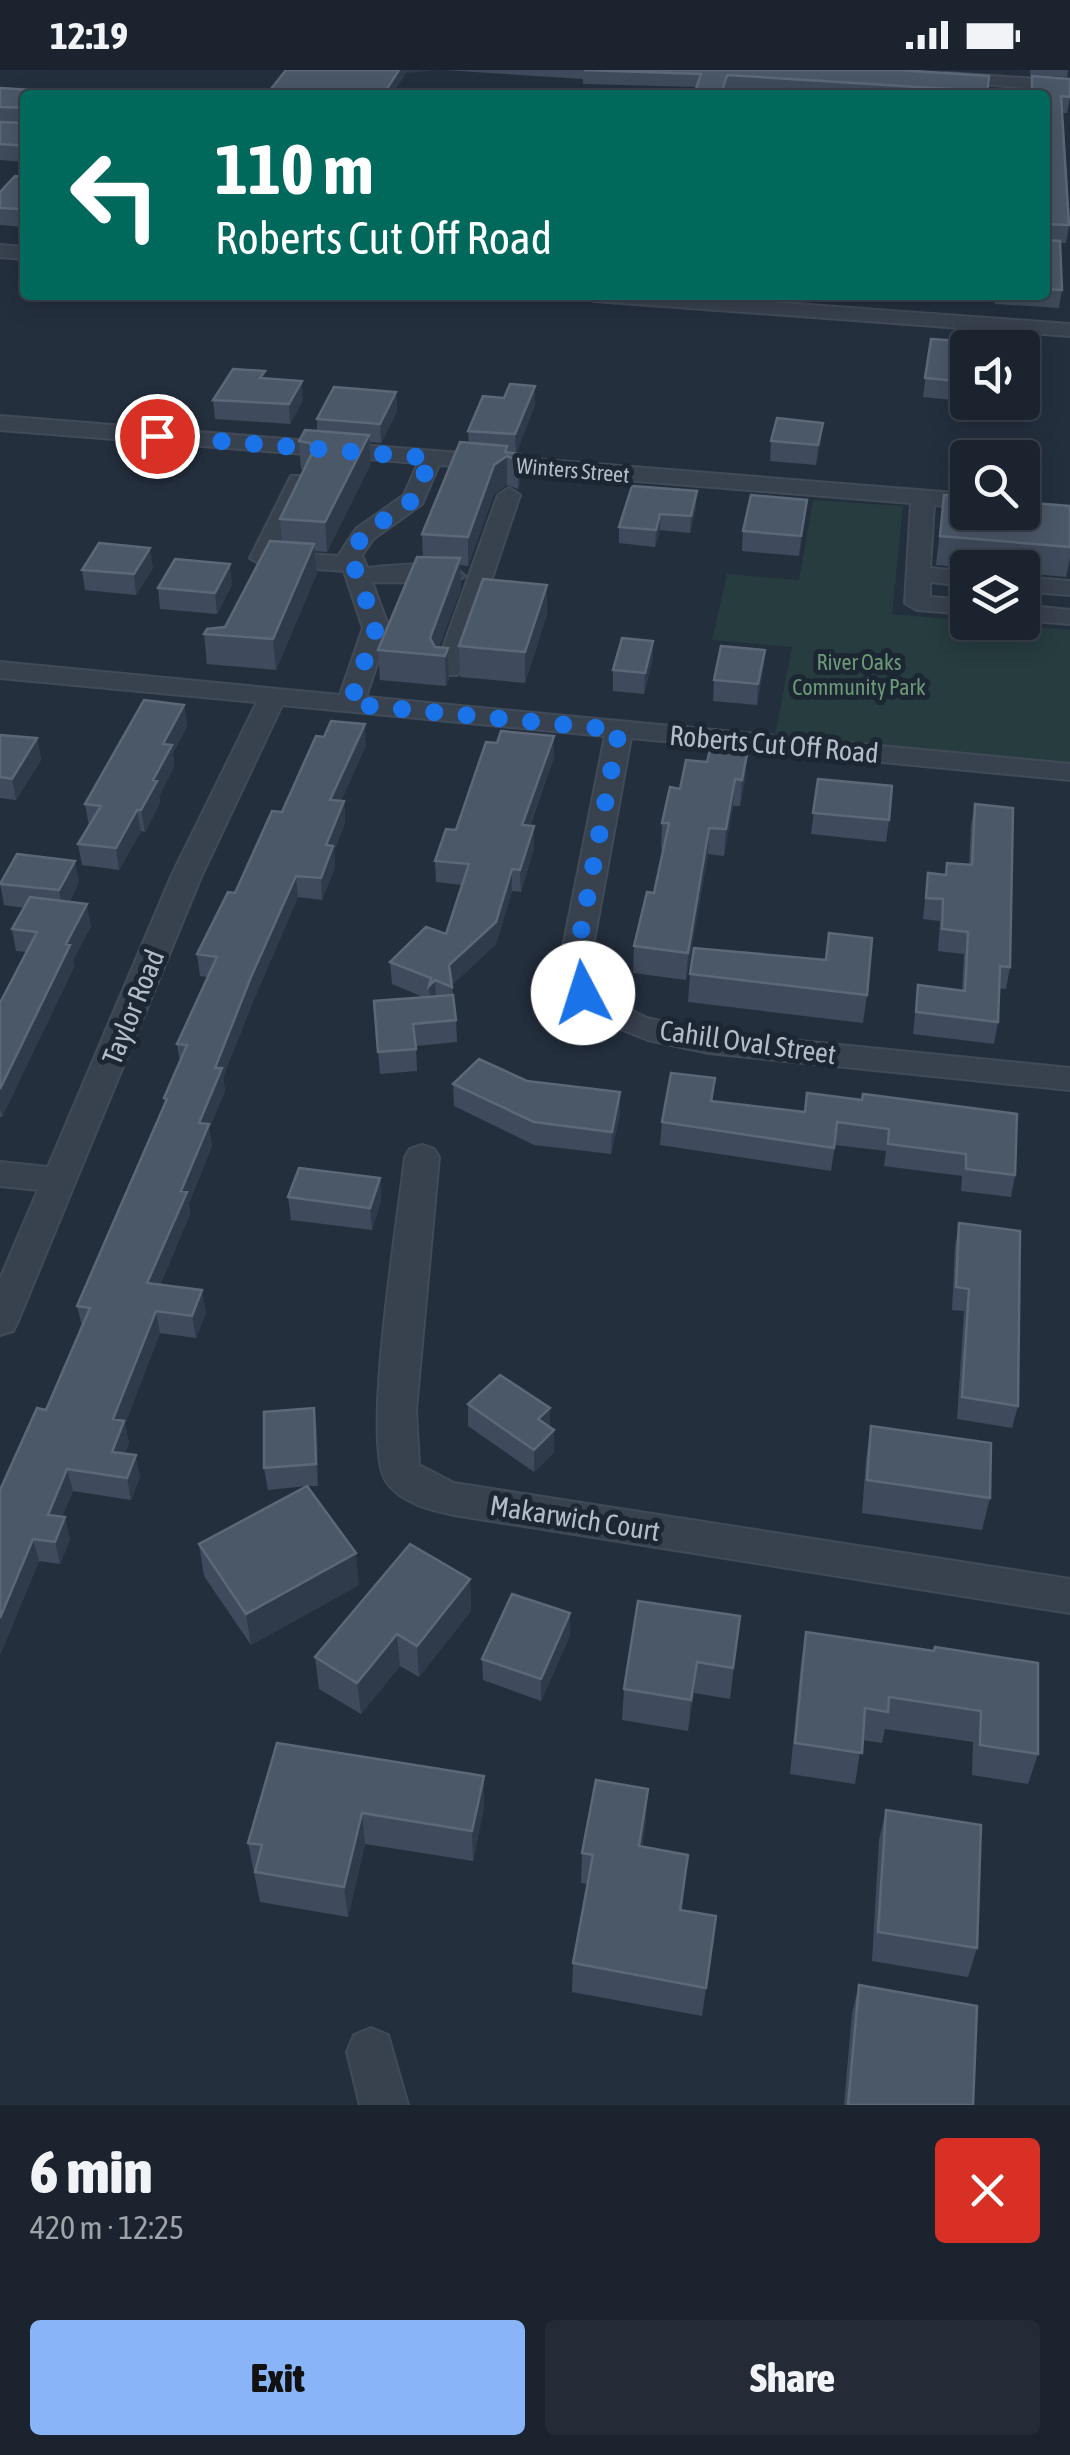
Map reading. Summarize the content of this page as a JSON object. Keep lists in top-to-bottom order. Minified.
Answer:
{"streets":{"street":["Winters Street","Roberts Cut Off Road","Taylor Road","Cahill Oval Street","Makarwich Court"]},"crossings":[["Roberts Cut Off Road","Taylor Road"],["Roberts Cut Off Road","Cahill Oval Street"]],"parks":["River Oaks Community Park"],"page":{"status":"12:19","turn":["110 m","Roberts Cut Off Road"],"heading":["6 min","420 m · 12:25"],"buttons":["Exit","Share"]}}
